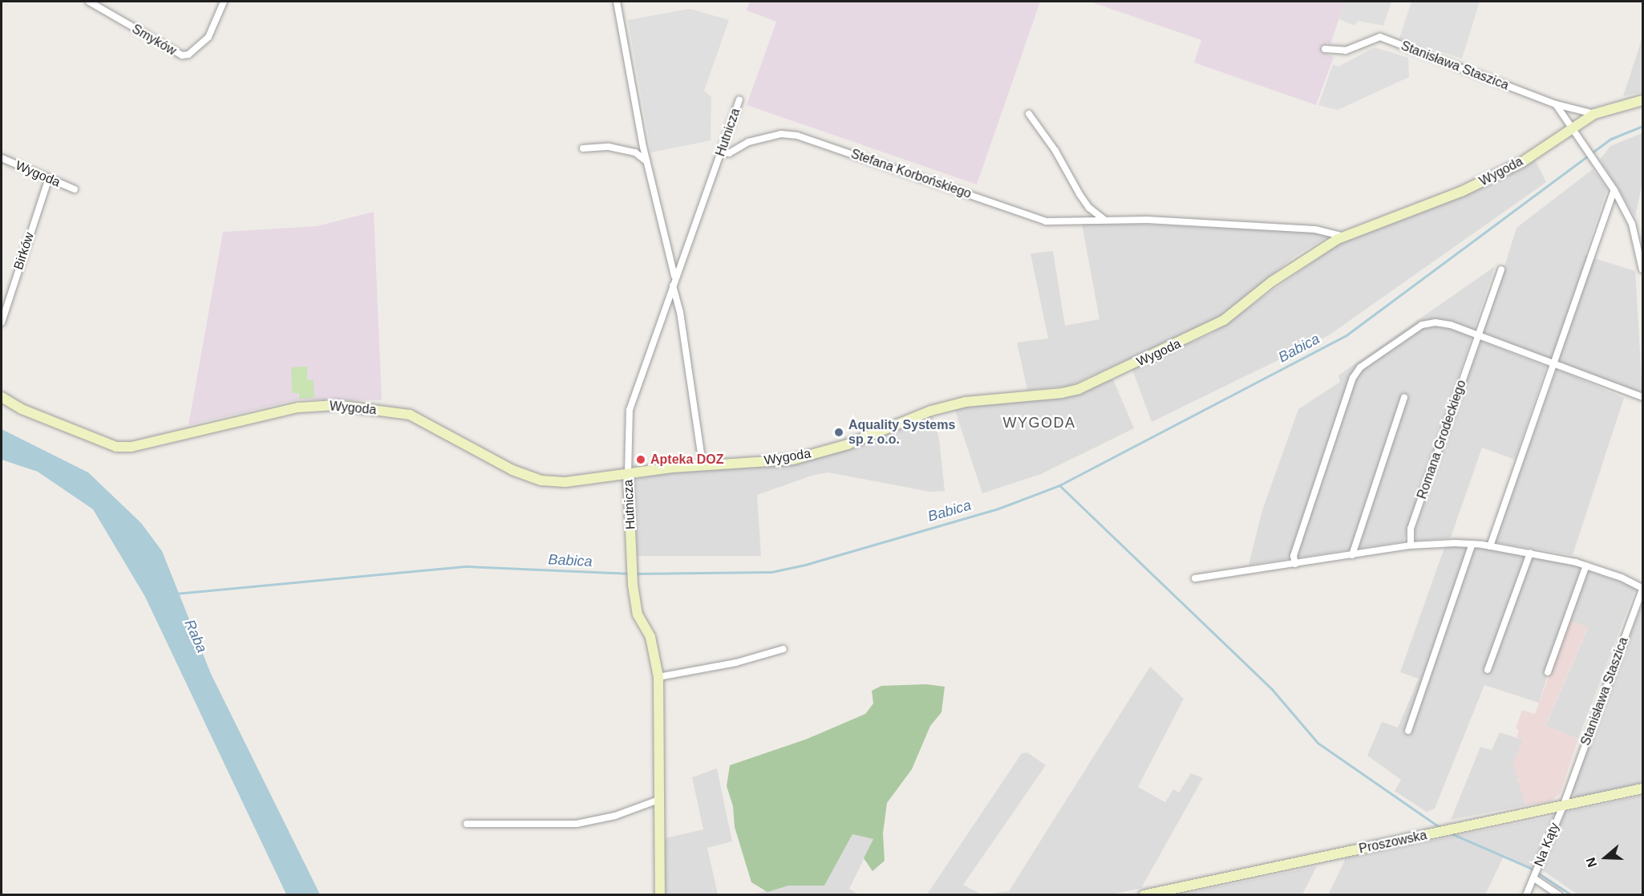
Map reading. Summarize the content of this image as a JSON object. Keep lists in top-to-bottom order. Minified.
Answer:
{"streets":{"street":["Smyków","Stanisława Staszica","Hutnicza","Wygoda","Stefana Korbońskiego","Birków","Romana Grodeckiego","Proszowska","Na Kąty"]},"crossings":[["Stanisława Staszica","Na Kąty"],["Hutnicza","Wygoda"],["Hutnicza","Stefana Korbońskiego"],["Wygoda","Stefana Korbońskiego"],["Wygoda","Birków"],["Proszowska","Na Kąty"]],"districts":["WYGODA"],"water":["Babica","Raba"],"places":["Aquality Systems sp z o.o.","Apteka DOZ"],"north":"left"}
